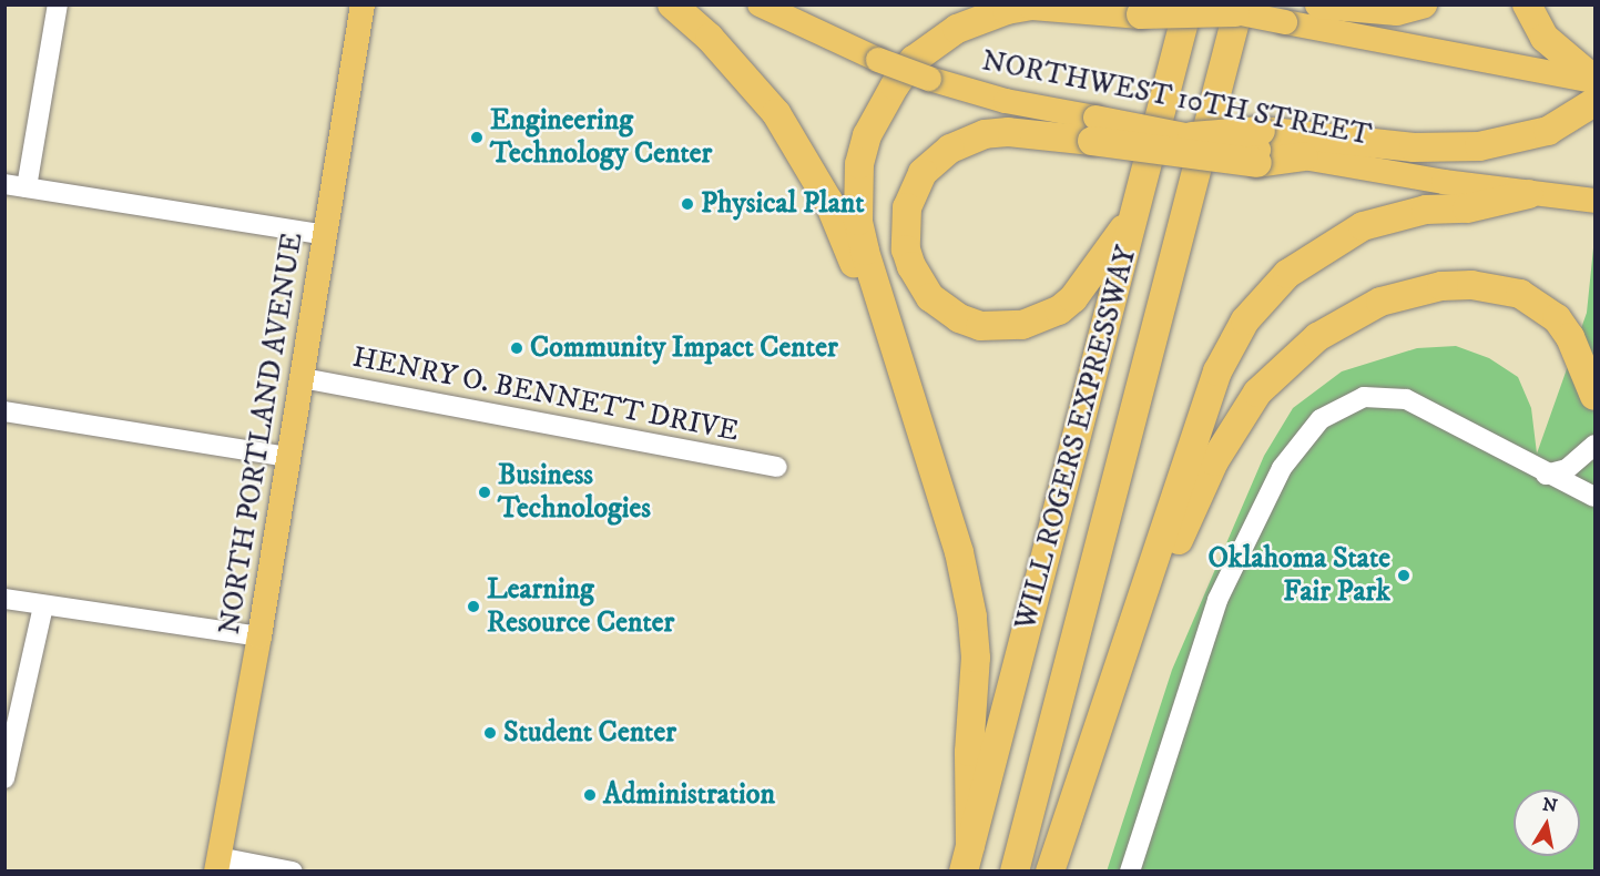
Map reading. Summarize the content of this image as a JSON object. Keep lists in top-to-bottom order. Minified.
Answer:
{"streets":{"highway":["WILL ROGERS EXPRESSWAY"],"main road":["NORTHWEST 10TH STREET","NORTH PORTLAND AVENUE"],"street":["HENRY O. BENNETT DRIVE"]},"crossings":[["HENRY O. BENNETT DRIVE","NORTH PORTLAND AVENUE"]],"places":["Engineering Technology Center","Physical Plant","Community Impact Center","Business Technologies","Oklahoma State Fair Park","Learning Resource Center","Student Center","Administration"],"north":"top"}
